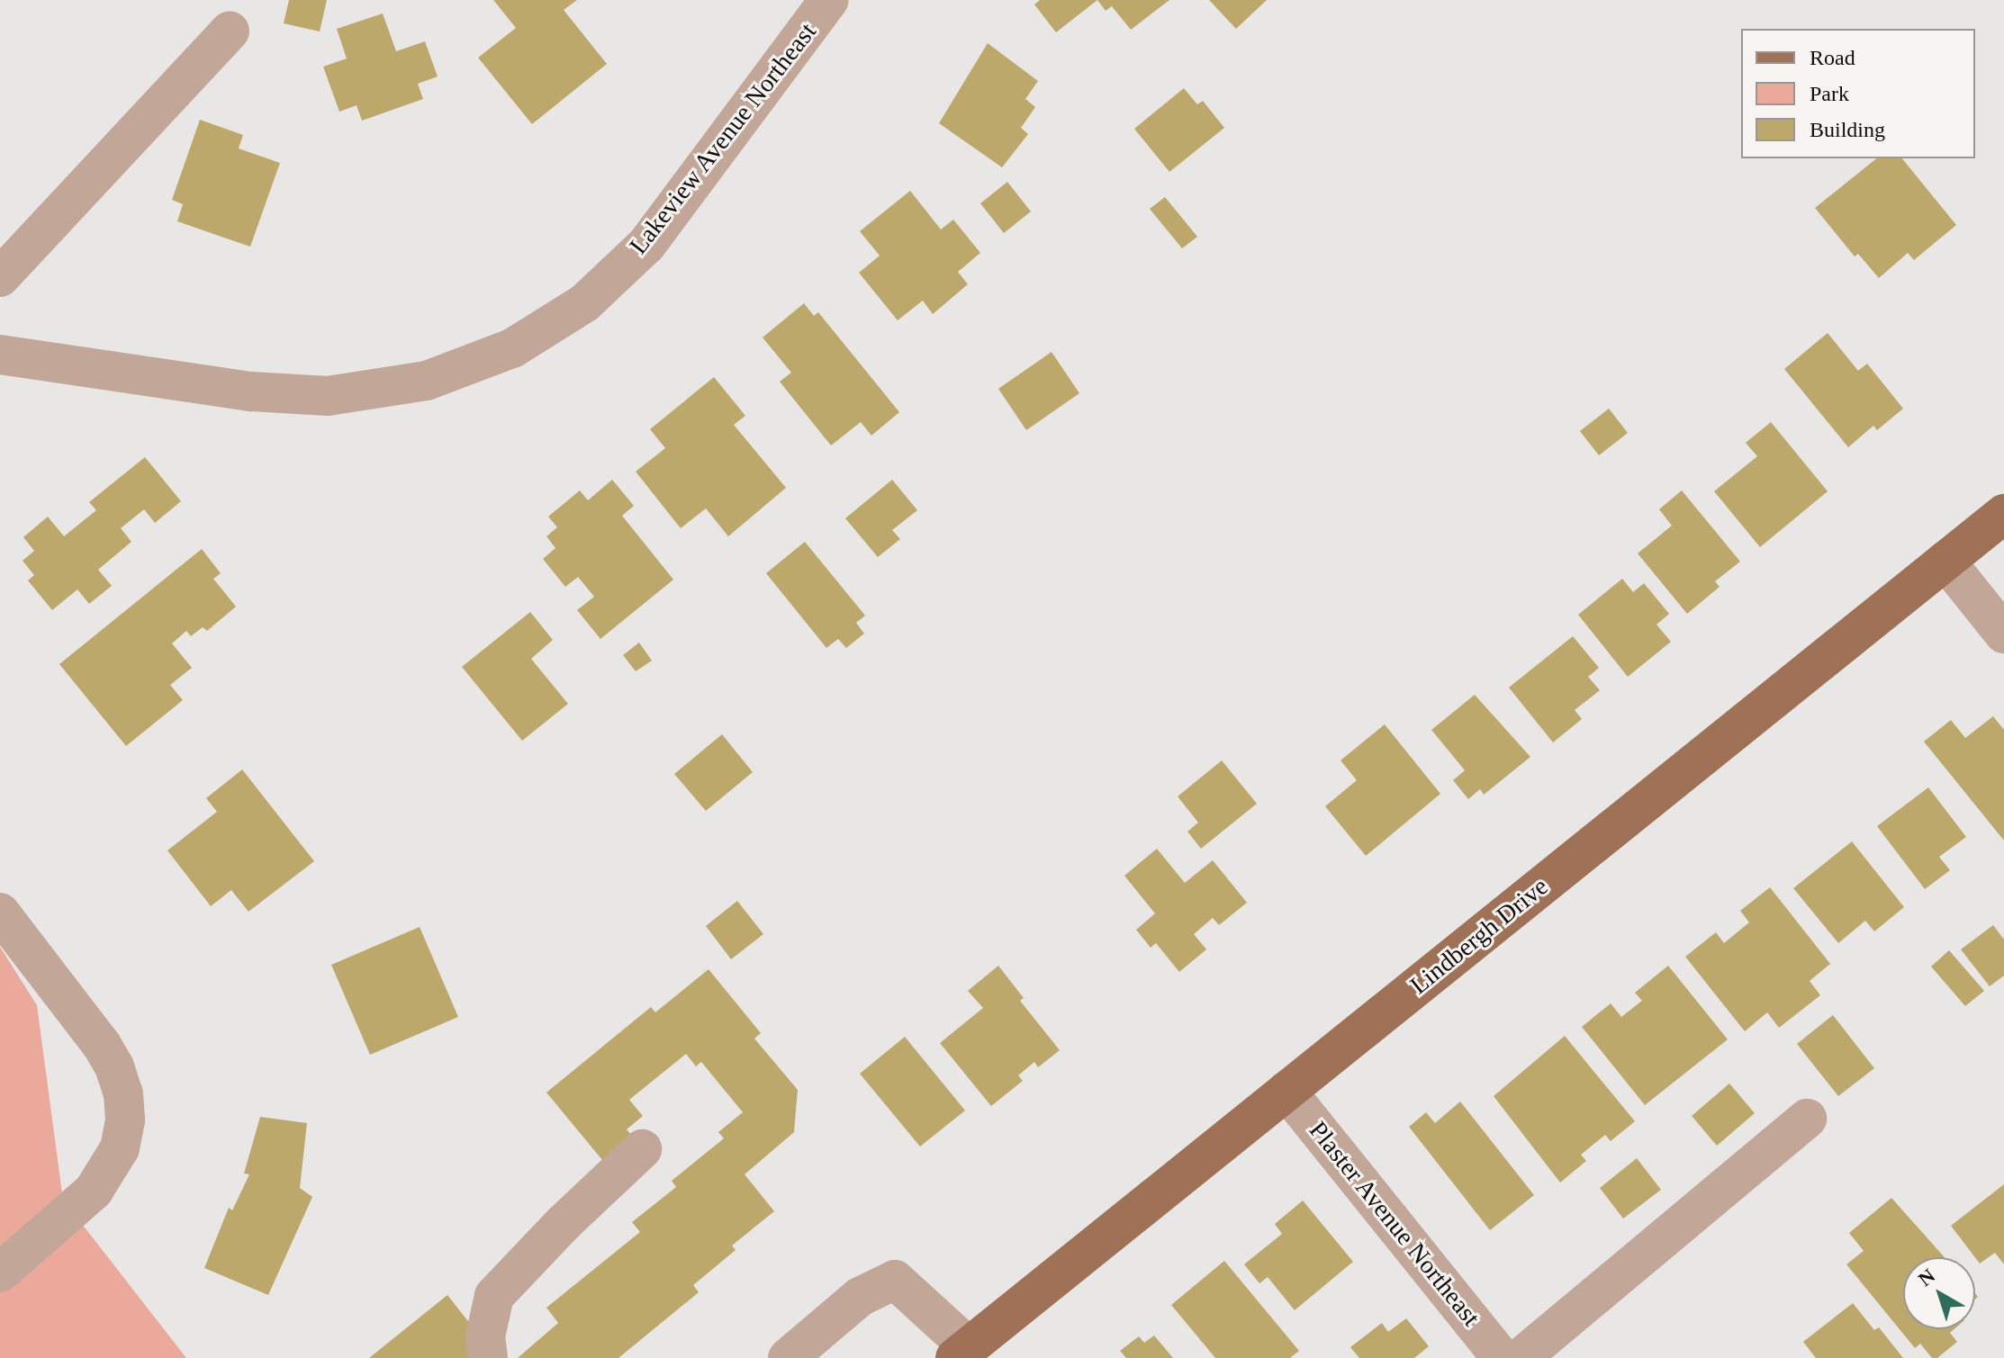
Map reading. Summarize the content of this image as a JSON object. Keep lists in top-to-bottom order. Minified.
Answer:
{"streets":{"main road":["Lindbergh Drive"],"street":["Lakeview Avenue Northeast","Plaster Avenue Northeast"]},"crossings":[["Lindbergh Drive","Plaster Avenue Northeast"]],"legend":["Road","Park","Building"],"north":"top left"}
